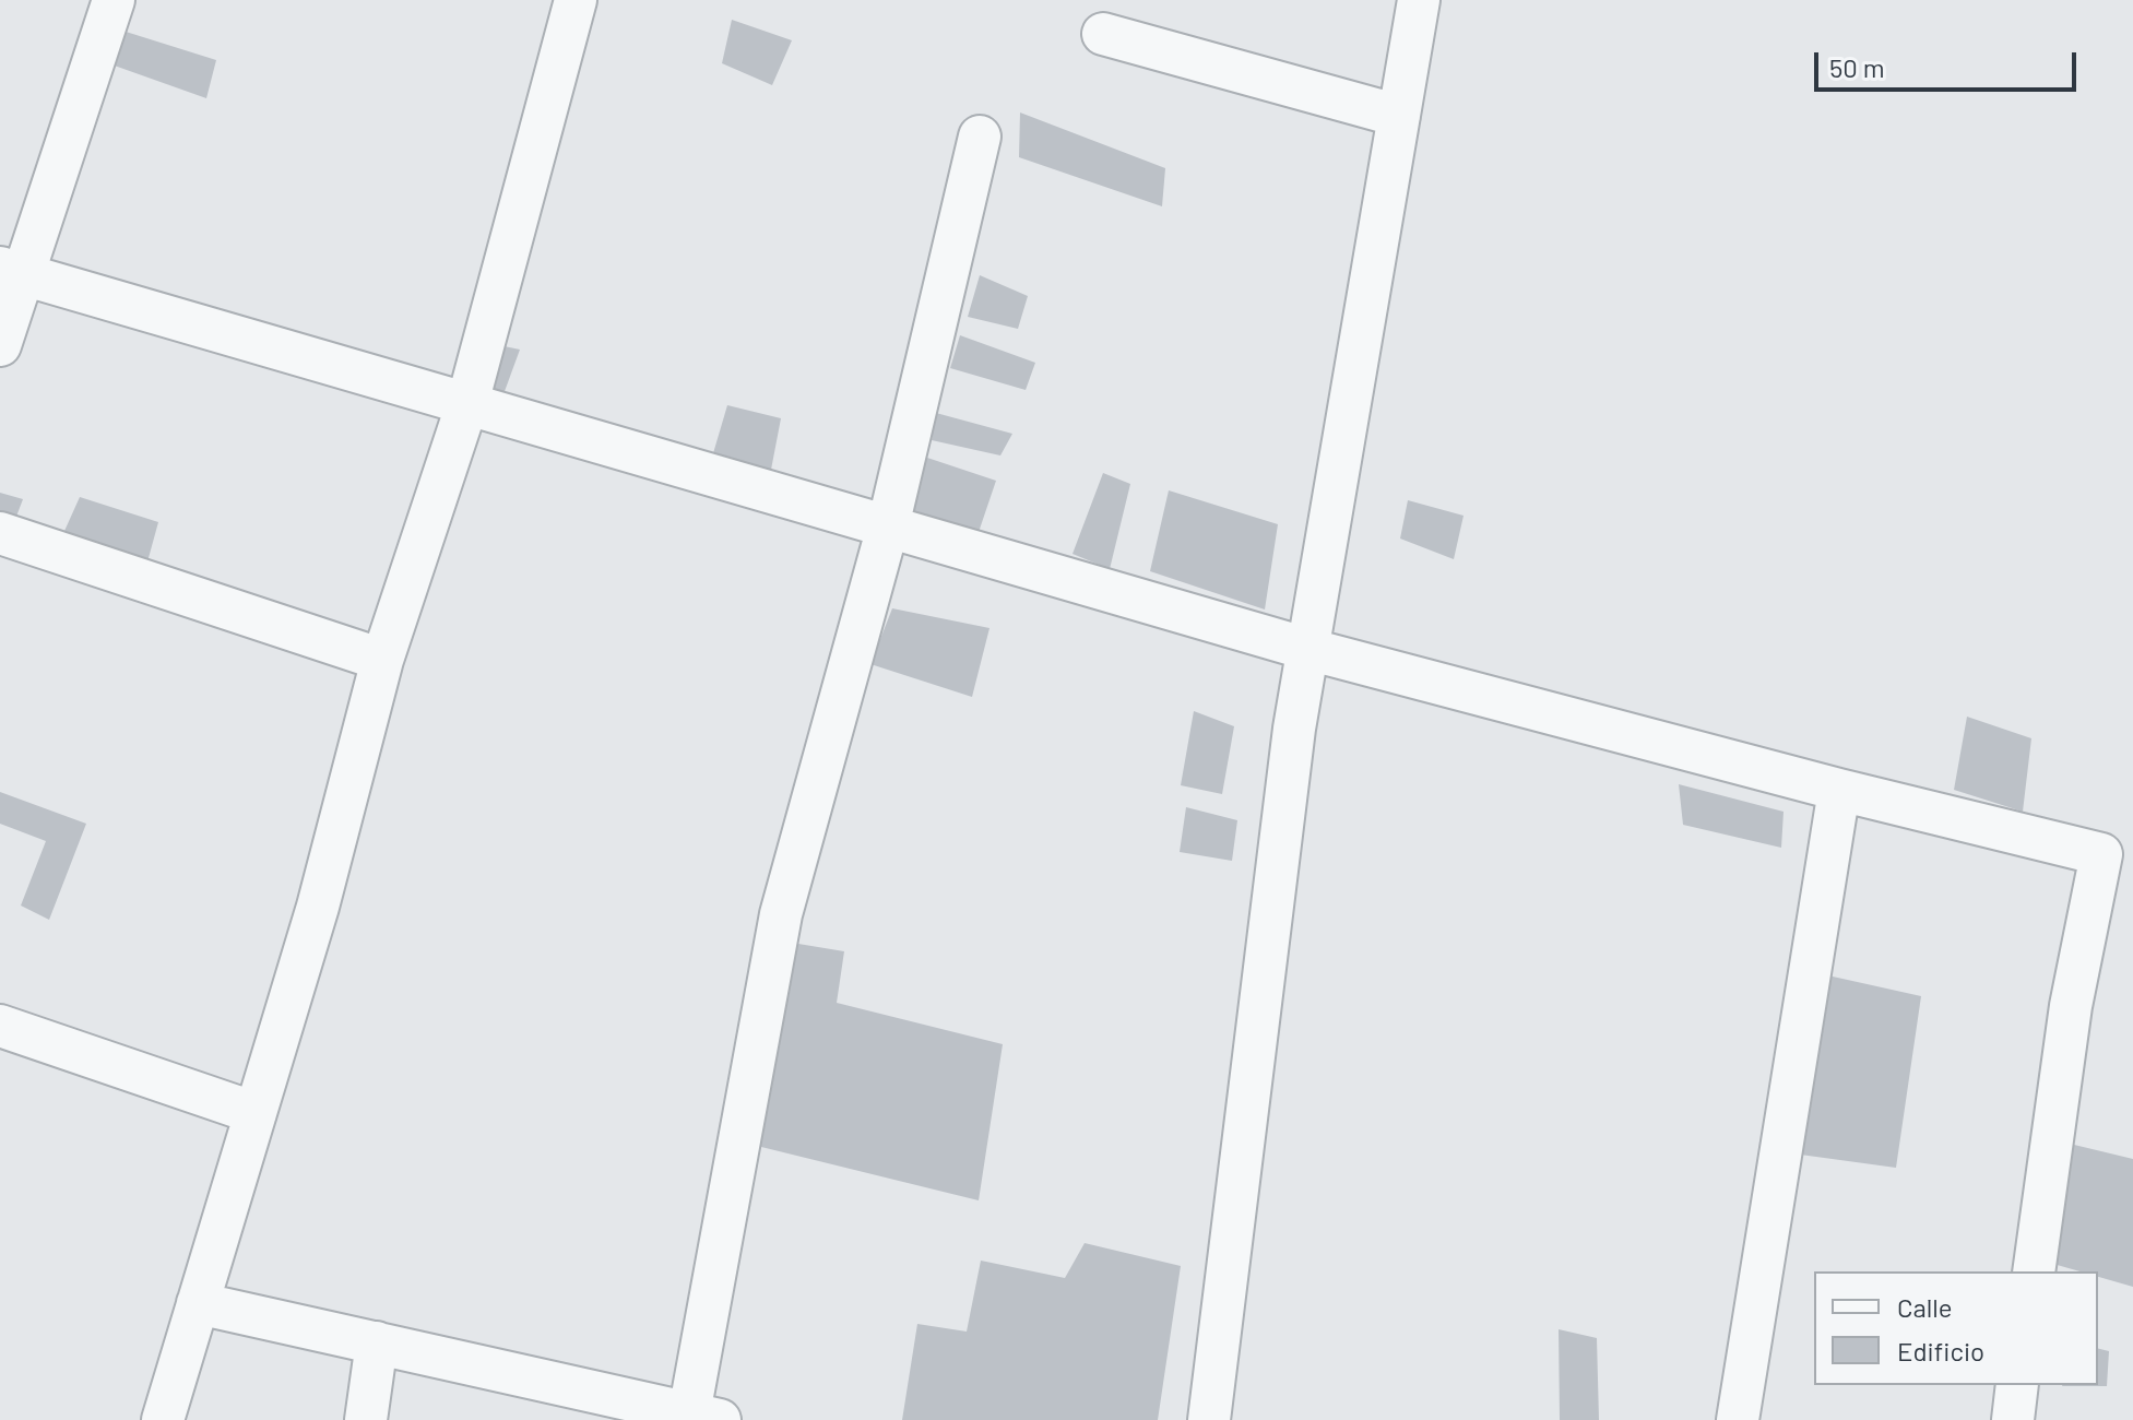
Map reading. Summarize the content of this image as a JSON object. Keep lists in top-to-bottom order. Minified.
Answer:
{"legend":["Calle","Edificio"],"scale_bar":"50 m"}
